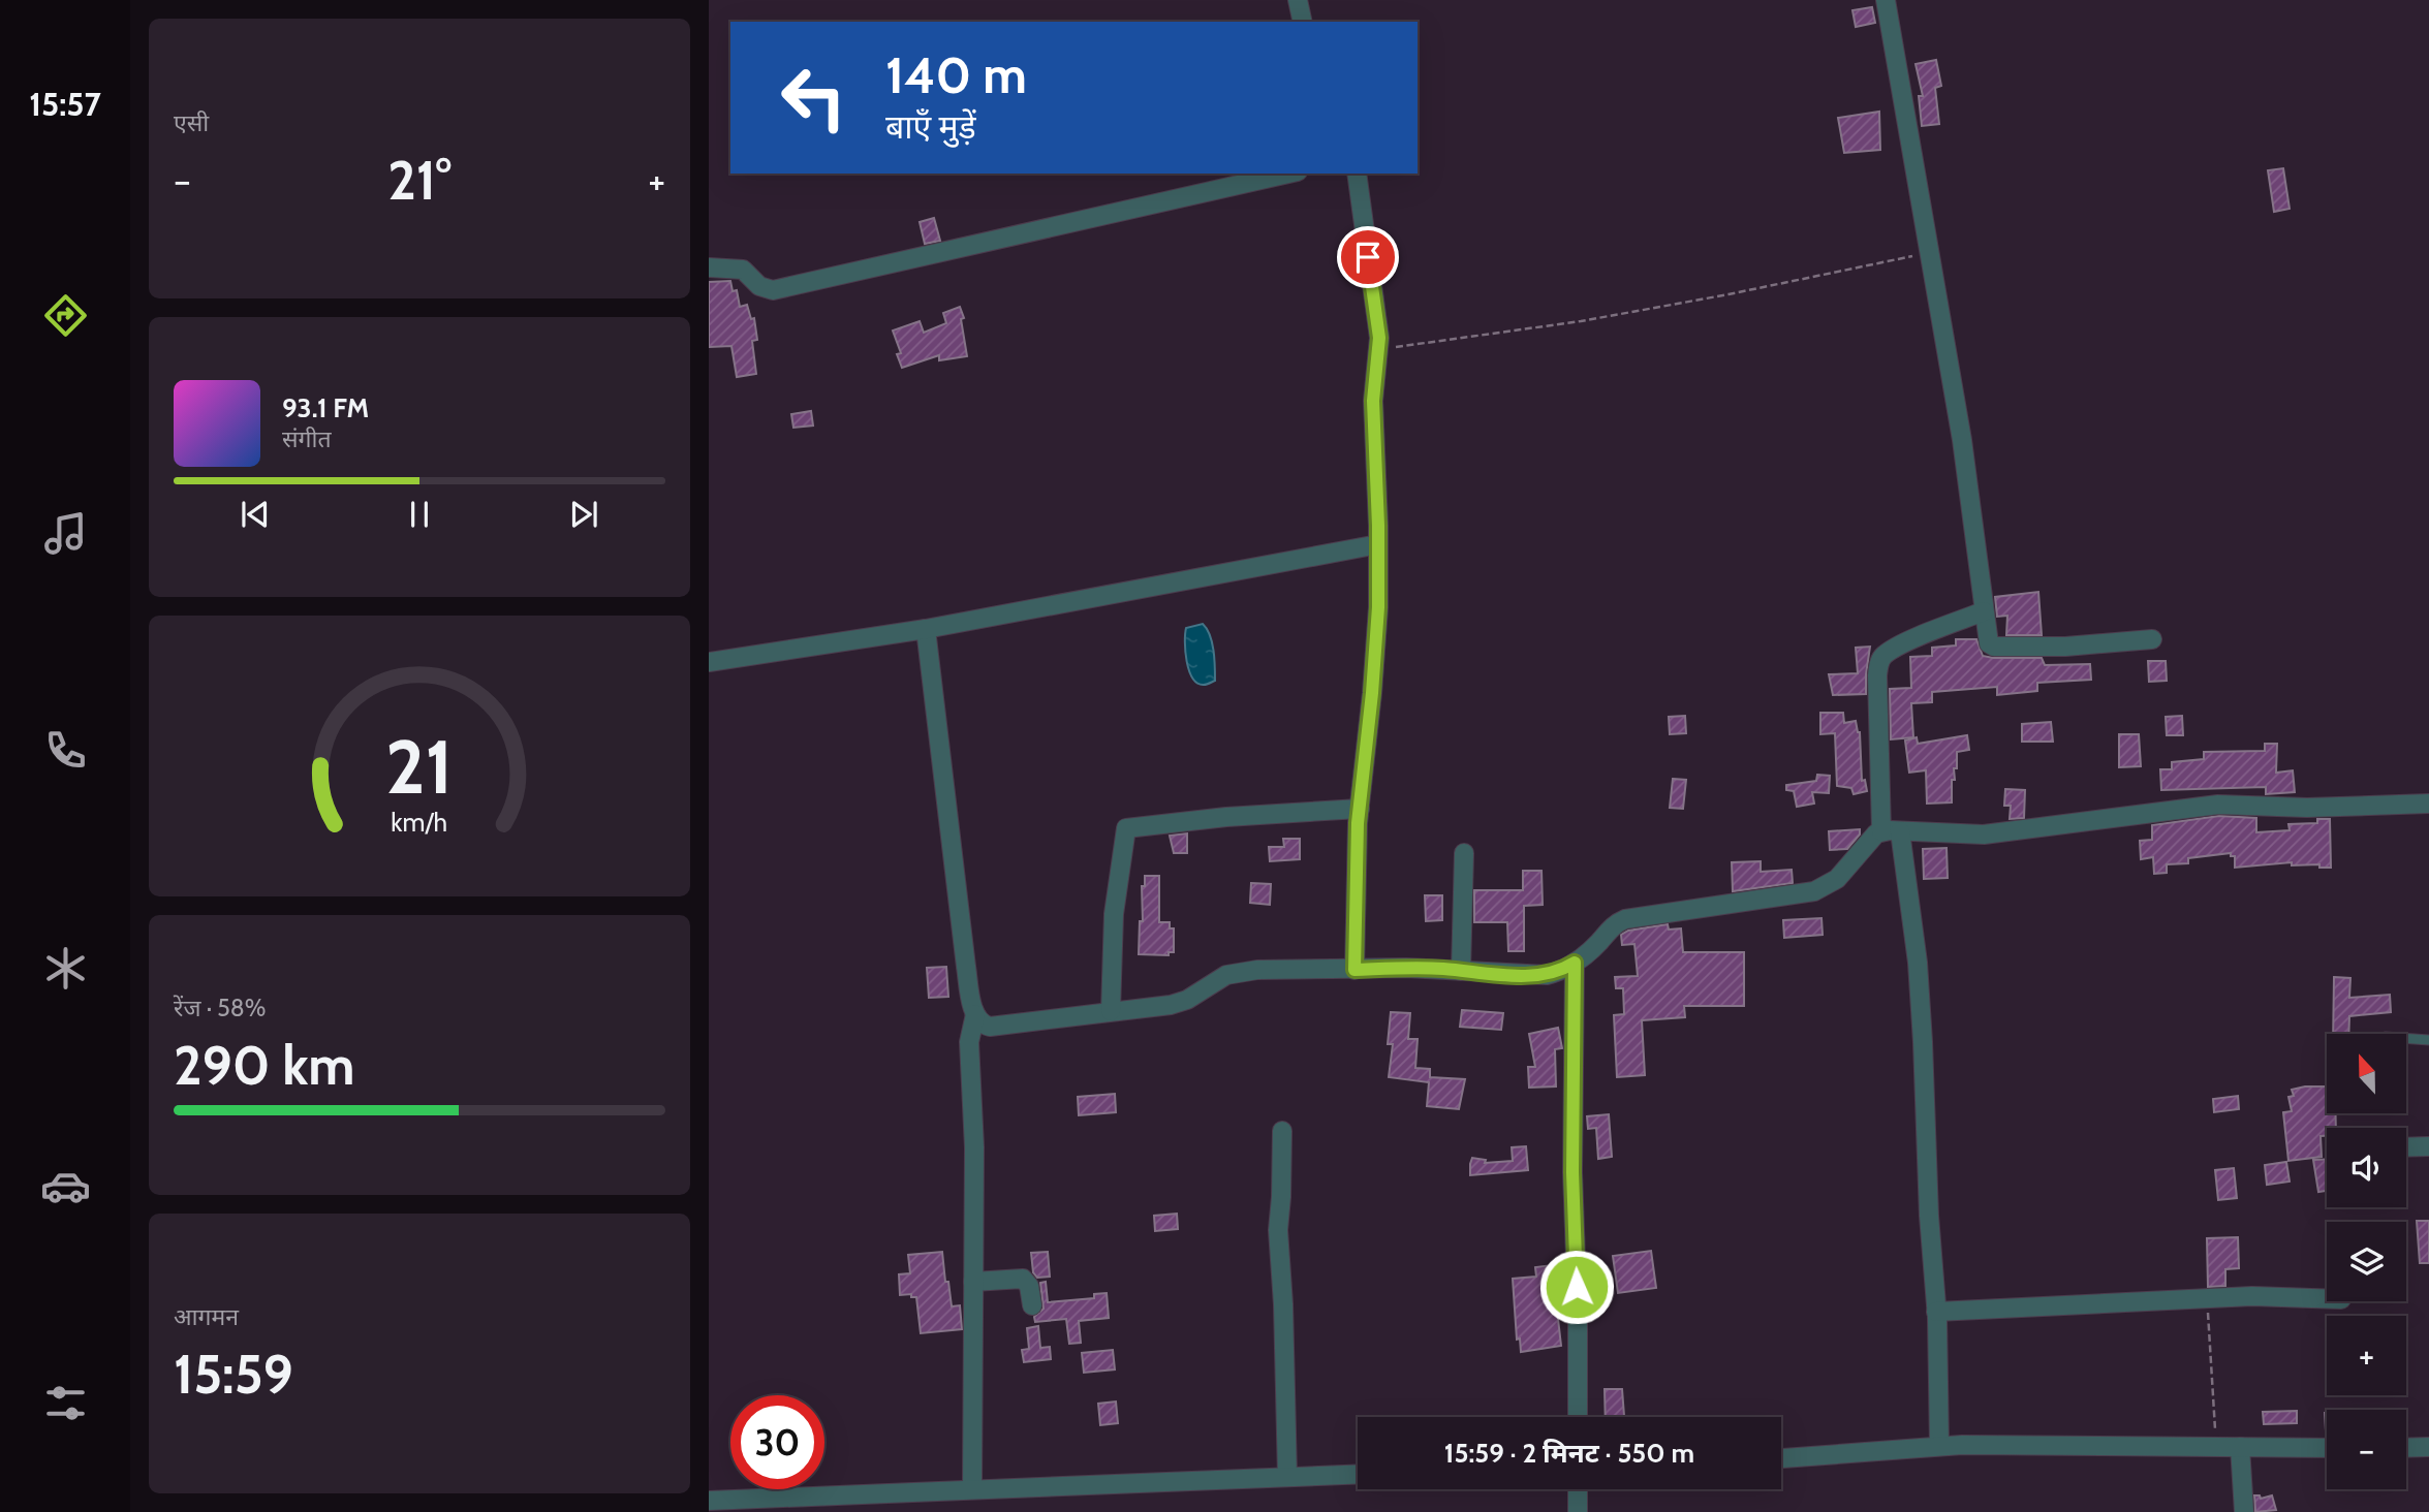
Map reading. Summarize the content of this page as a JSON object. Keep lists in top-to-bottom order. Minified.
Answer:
{"north":"top","page":{"tabs":"15:57","tile":["एसी",["रेंज · 58%","290 km"],["आगमन","15:59"]],"turn":["140 m","बाएँ मुड़ें"],"heat":["−","21°","+"],"song":["93.1 FM","संगीत"],"map_buttons":["+","−"],"limit":"30","trip":"15:59 · 2 मिनट · 550 m","gauge":["21","km/h"]}}
